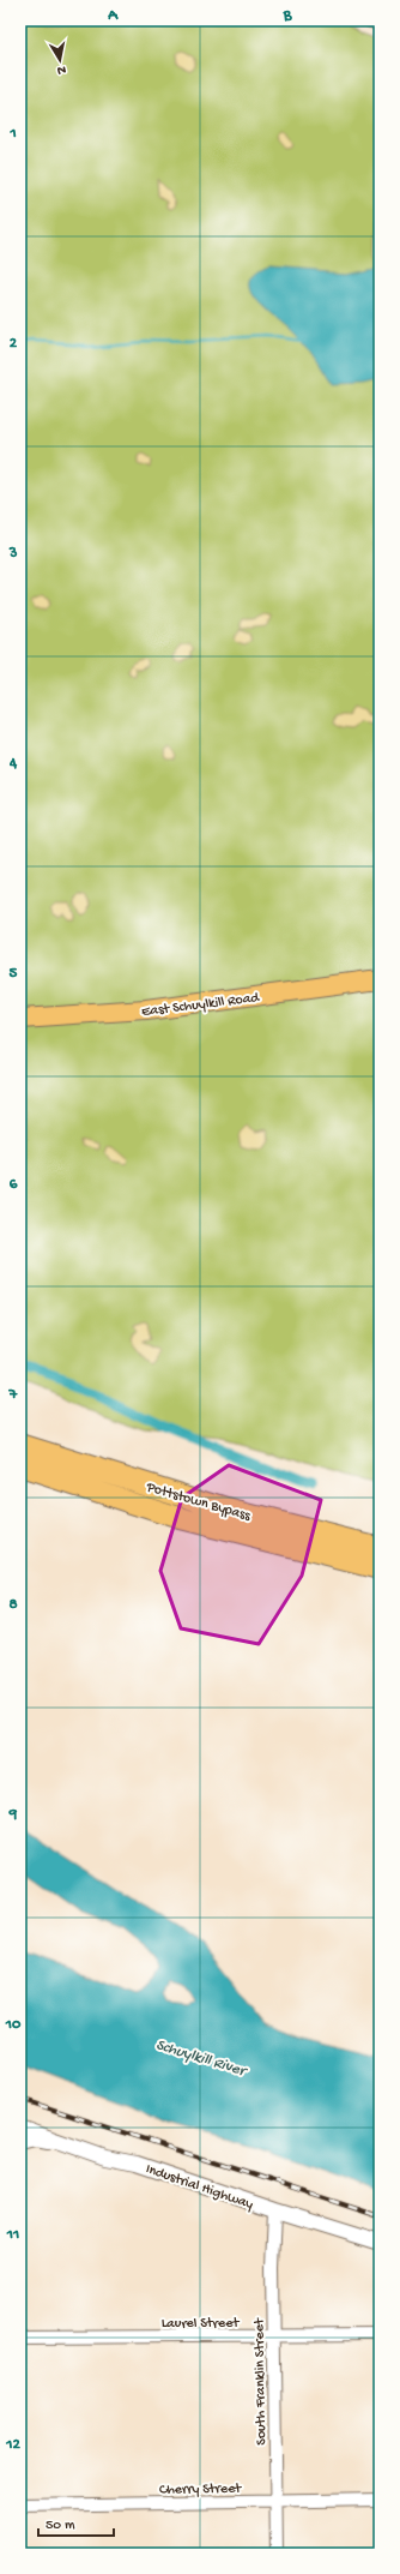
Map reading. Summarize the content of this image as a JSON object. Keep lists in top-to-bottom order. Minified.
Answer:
{"streets":{"highway":["Pottstown Bypass"],"main road":["East Schuylkill Road"],"street":["Industrial Highway","Laurel Street","South Franklin Street","Cherry Street"]},"crossings":[["Industrial Highway","South Franklin Street"],["Laurel Street","South Franklin Street"],["South Franklin Street","Cherry Street"]],"water":["Schuylkill River"],"scale_bar":"50 m","north":"bottom","grid":{"columns":["A","B"],"rows":["1","2","3","4","5","6","7","8","9","10","11","12"]}}
